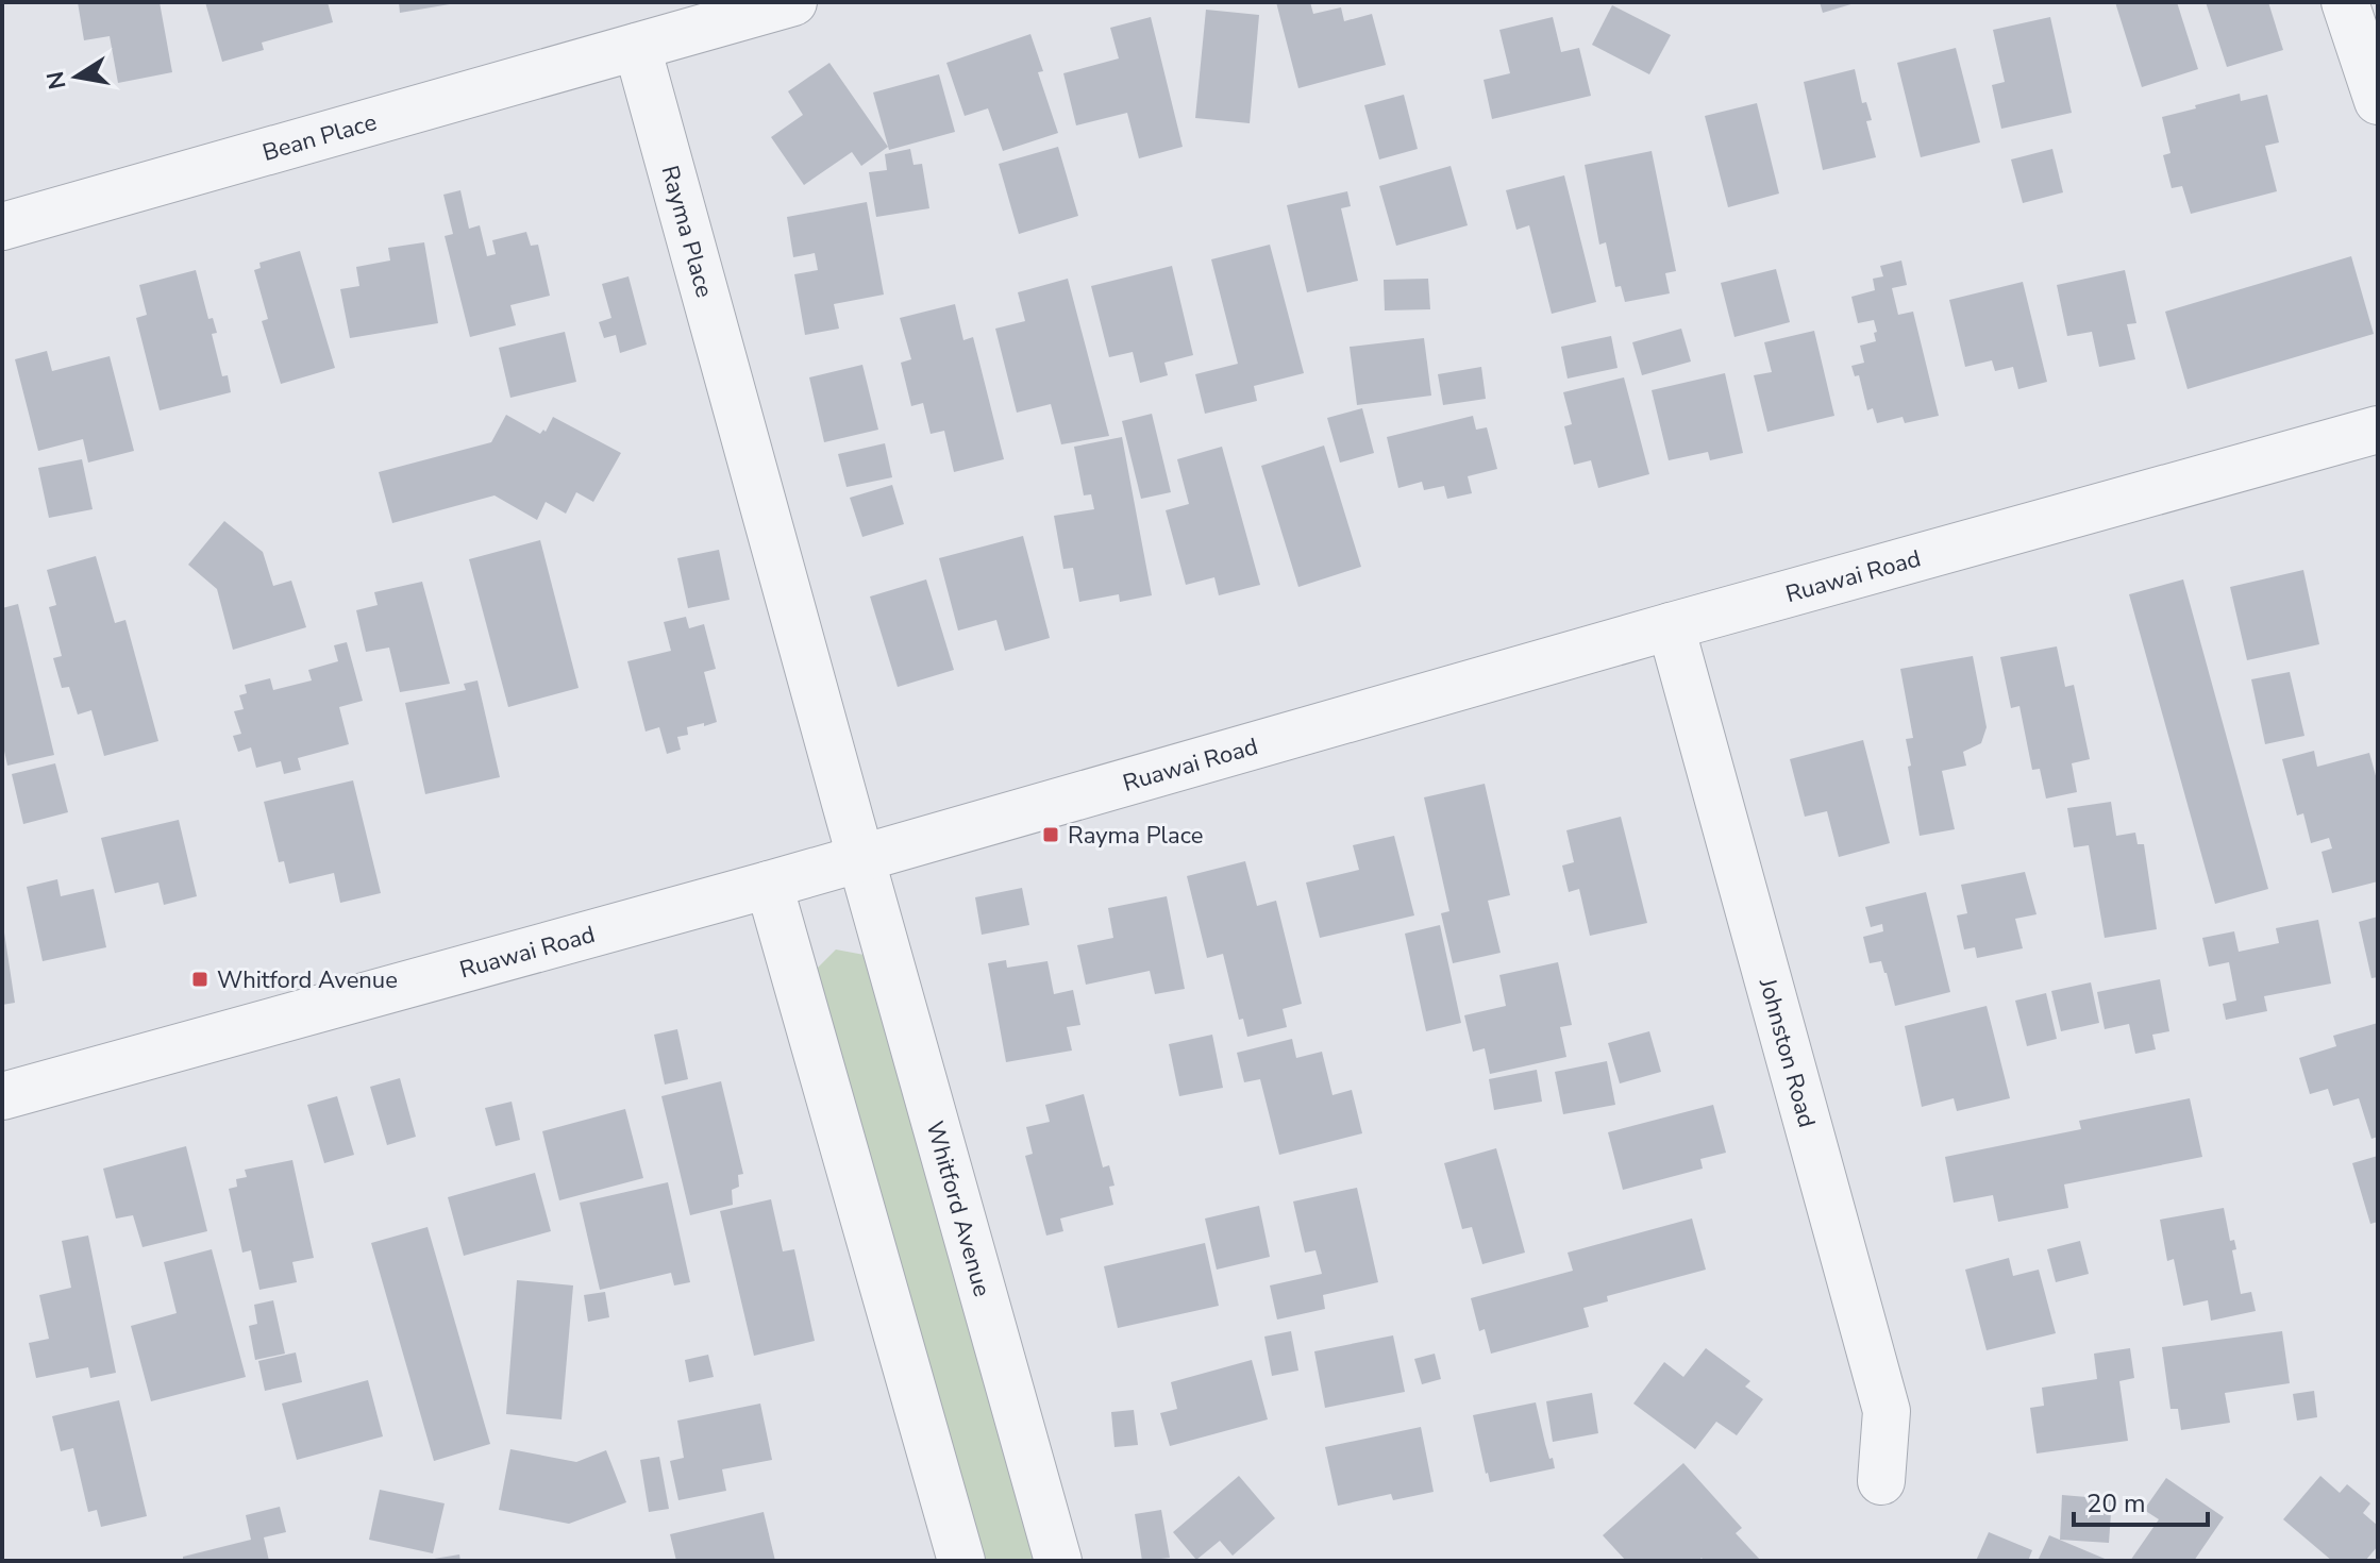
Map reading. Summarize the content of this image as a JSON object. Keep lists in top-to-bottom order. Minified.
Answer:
{"streets":{"street":["Bean Place","Rayma Place","Ruawai Road","Johnston Road","Whitford Avenue"]},"crossings":[["Bean Place","Rayma Place"],["Rayma Place","Ruawai Road"],["Rayma Place","Whitford Avenue"],["Ruawai Road","Johnston Road"],["Ruawai Road","Whitford Avenue"]],"places":{"transit":["Rayma Place","Whitford Avenue"]},"scale_bar":"20 m","north":"left"}
